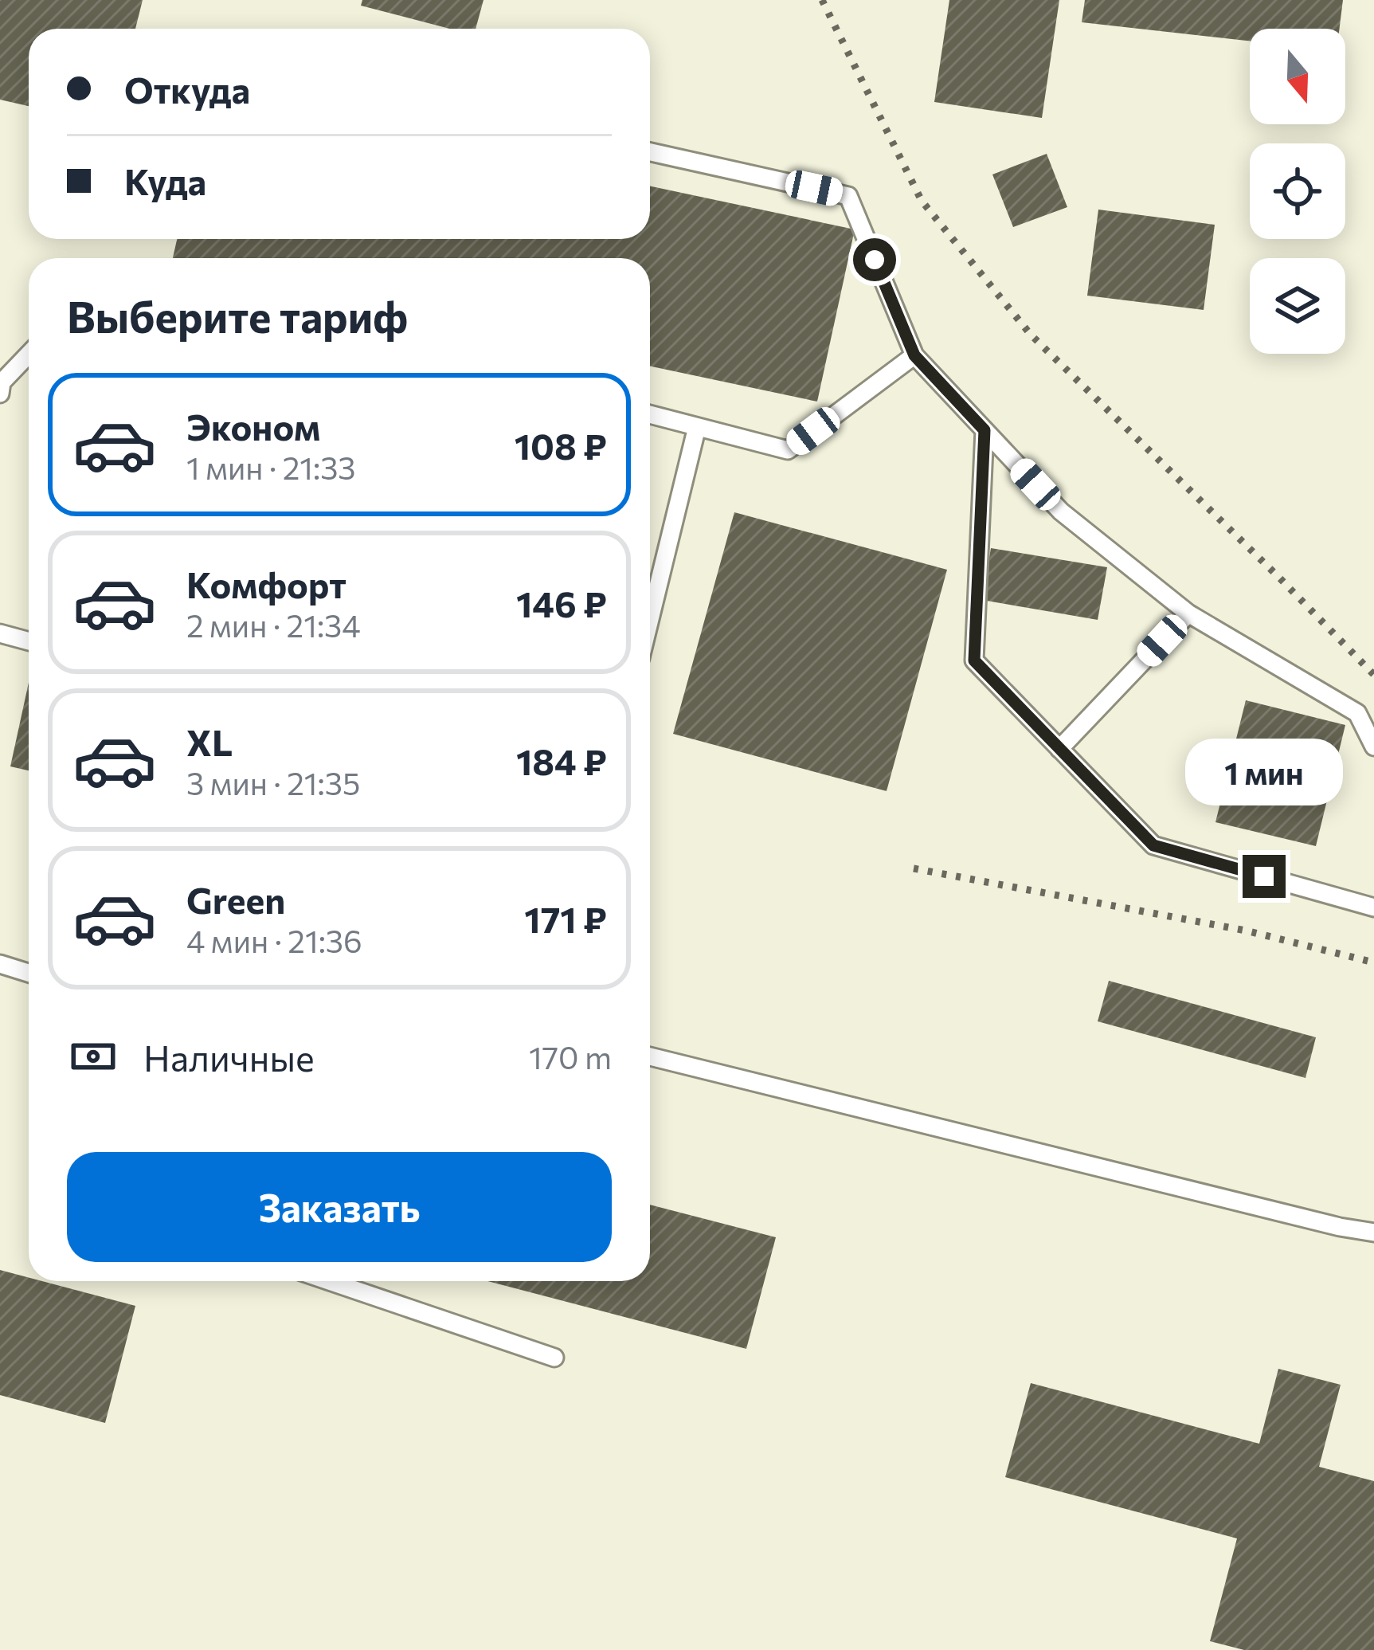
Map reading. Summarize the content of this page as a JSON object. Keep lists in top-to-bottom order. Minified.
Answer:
{"north":"bottom","page":{"banner":["Откуда","Куда"],"heading":"Выберите тариф","list":[{"name":"Эконом","note":"1 мин · 21:33","value":"108 ₽"},{"name":"Комфорт","note":"2 мин · 21:34","value":"146 ₽"},{"name":"XL","note":"3 мин · 21:35","value":"184 ₽"},{"name":"Green","note":"4 мин · 21:36","value":"171 ₽"}],"bubble":"1 мин","pay":["Наличные","170 m"],"buttons":"Заказать"}}
